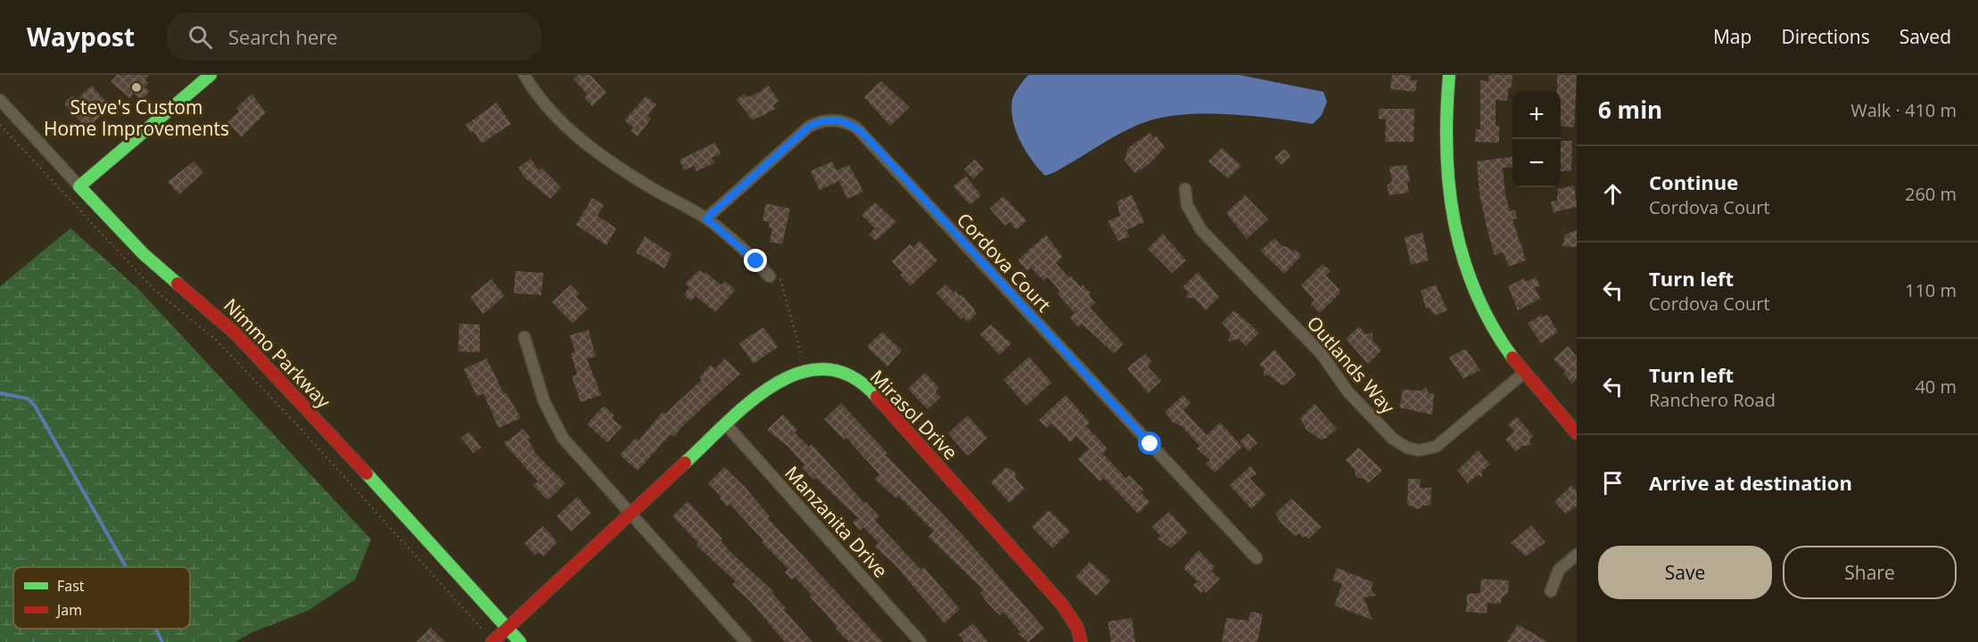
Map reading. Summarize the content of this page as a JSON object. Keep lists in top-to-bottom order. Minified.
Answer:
{"streets":{"street":["Cordova Court","Nimmo Parkway","Outlands Way","Mirasol Drive","Manzanita Drive"]},"crossings":[["Nimmo Parkway","Mirasol Drive"],["Mirasol Drive","Manzanita Drive"]],"places":["Steve's Custom Home Improvements"],"legend":["Fast","Jam"],"page":{"header":"Waypost","search":"Search here","nav":["Map","Directions","Saved"],"heading":["6 min","Walk · 410 m"],"map_buttons":["+","−"],"list":[["Continue","Cordova Court","260 m"],["Turn left","Cordova Court","110 m"],["Turn left","Ranchero Road","40 m"],"Arrive at destination"],"buttons":["Save","Share"]}}
